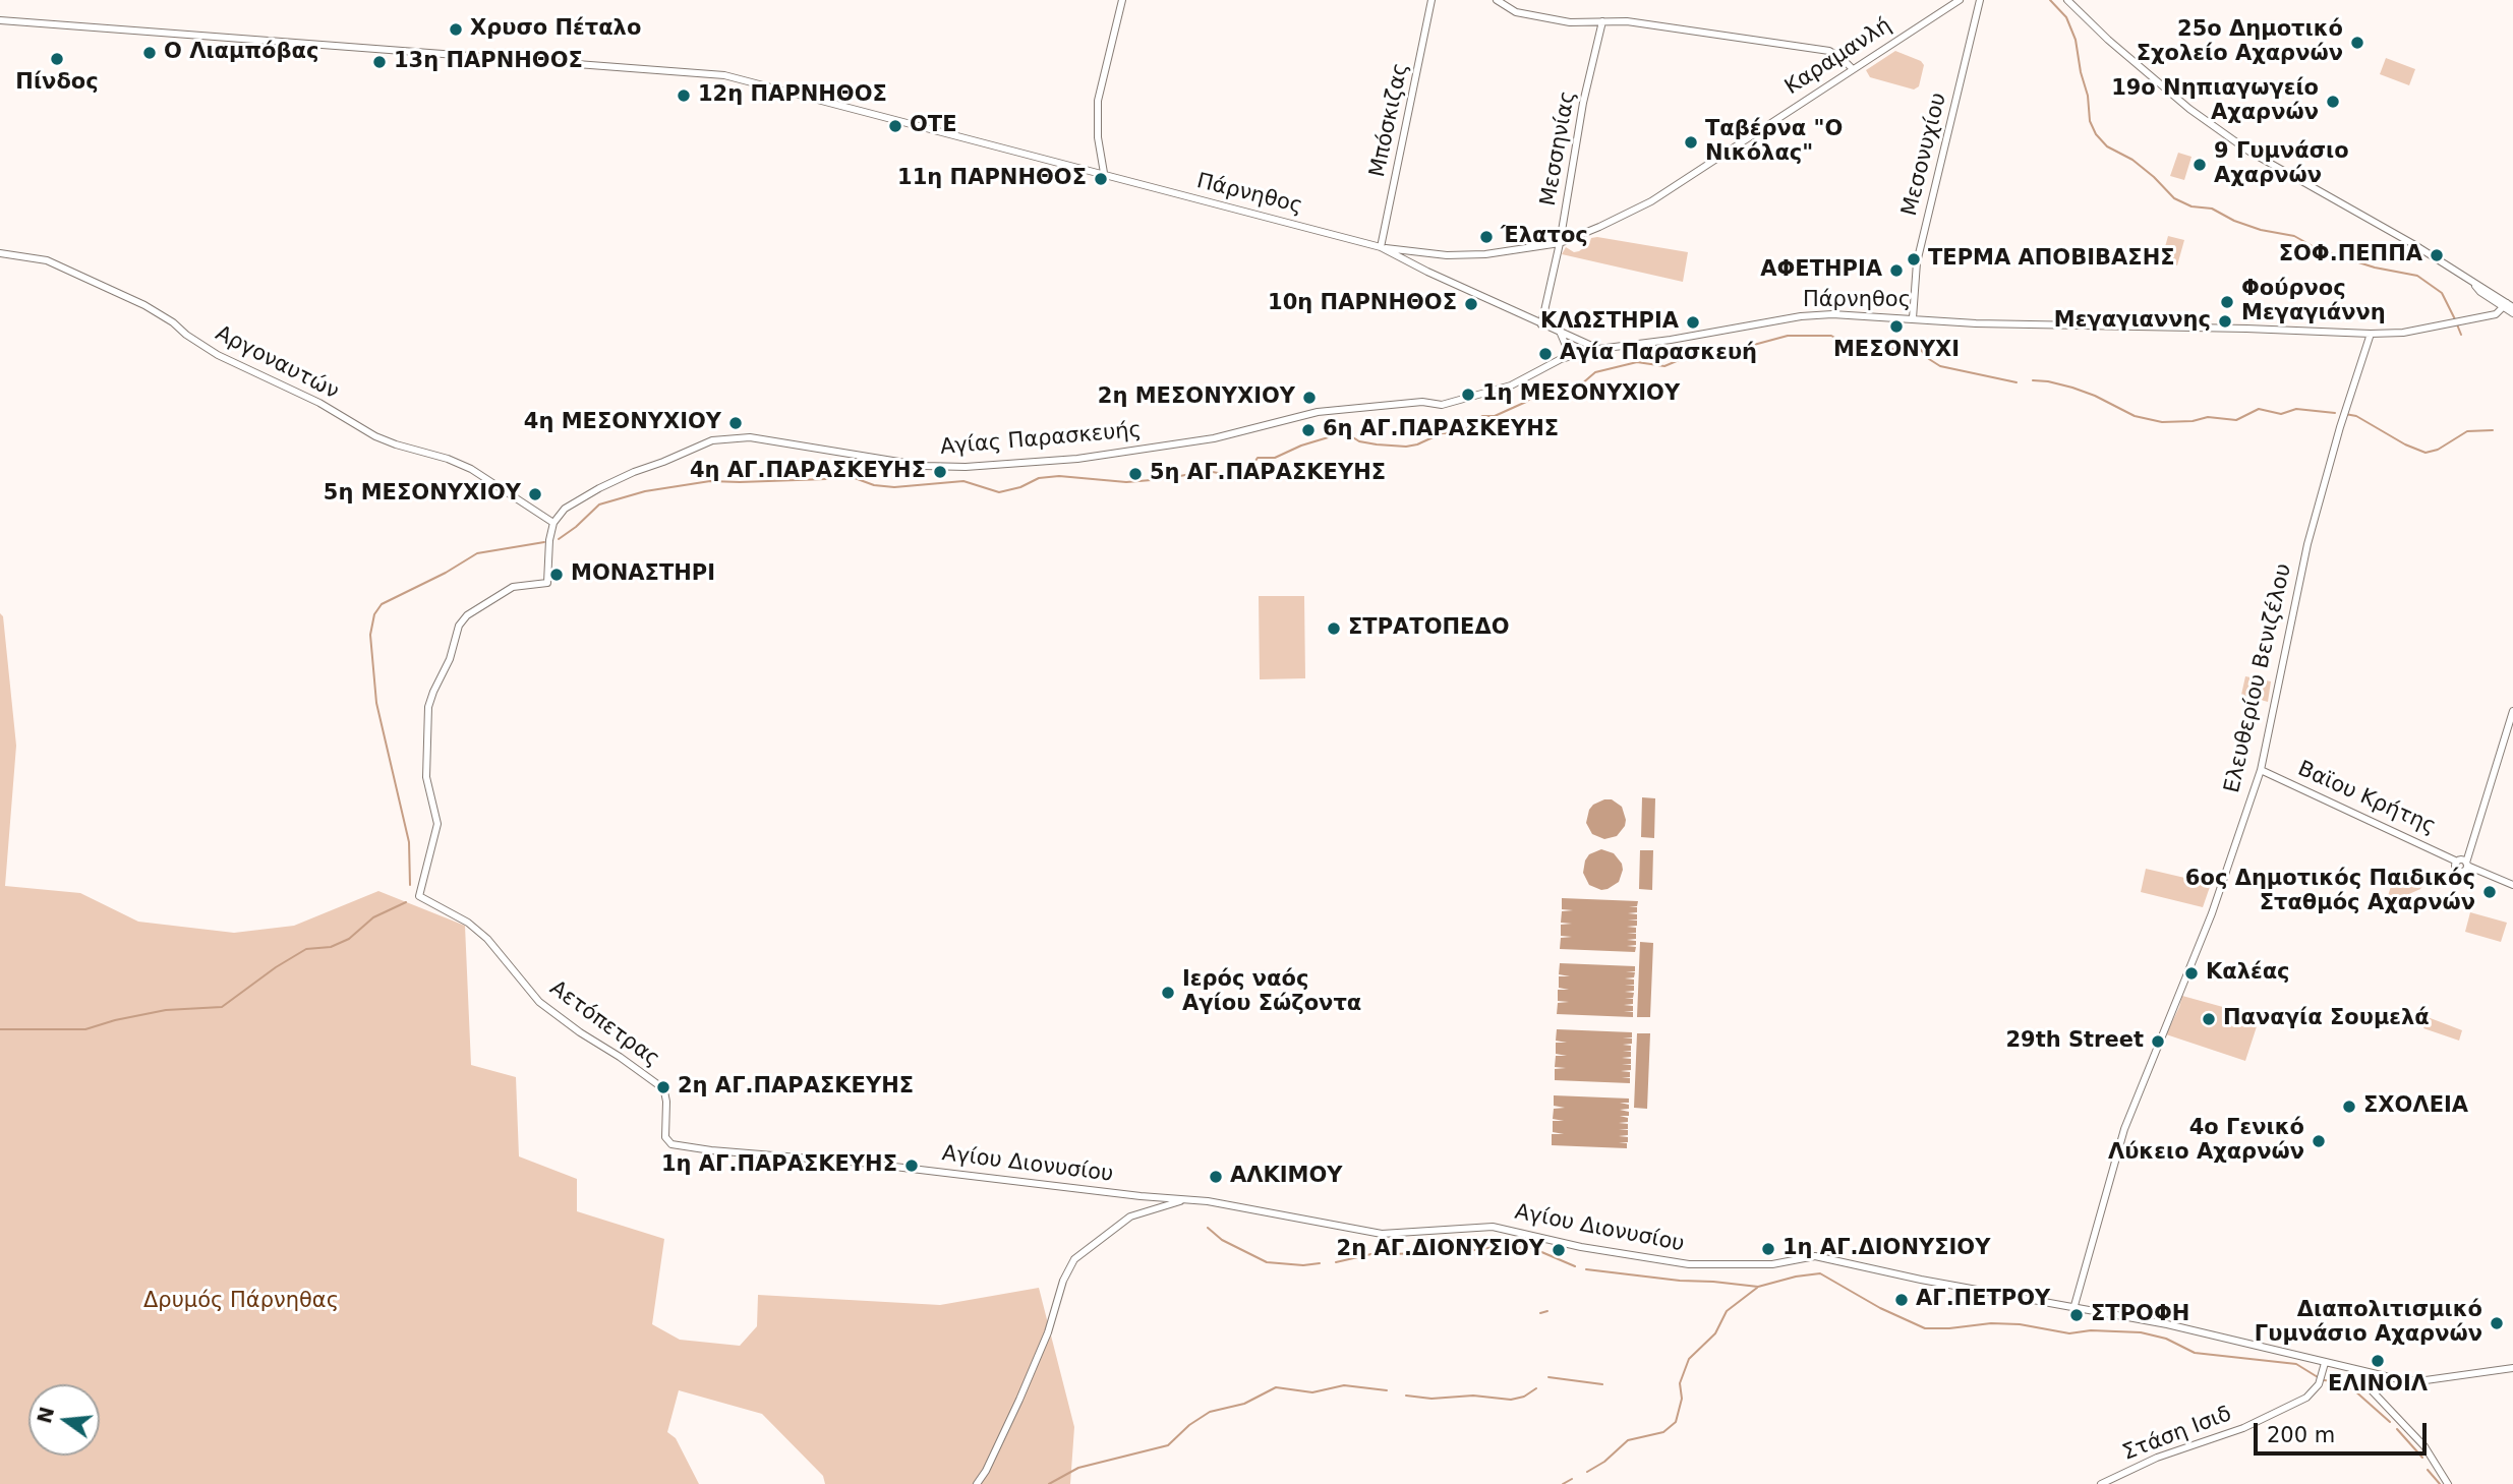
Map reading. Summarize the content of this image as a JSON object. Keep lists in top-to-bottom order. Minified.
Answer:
{"streets":{"street":["Καραμανλή","Μπόσκιζας","Μεσσηνίας","Μεσονυχίου","Πάρνηθος","Αργοναυτών","Αγίας Παρασκευής","Ελευθερίου Βενιζέλου","Βαϊου Κρήτης","Αετόπετρας","Αγίου Διονυσίου","Στάση Ισιδ"]},"crossings":[["Καραμανλή","Μπόσκιζας"],["Καραμανλή","Μεσσηνίας"],["Καραμανλή","Πάρνηθος"],["Μπόσκιζας","Πάρνηθος"],["Μεσσηνίας","Πάρνηθος"],["Μεσονυχίου","Πάρνηθος"],["Πάρνηθος","Αγίας Παρασκευής"],["Πάρνηθος","Ελευθερίου Βενιζέλου"],["Αργοναυτών","Αγίας Παρασκευής"],["Αργοναυτών","Αετόπετρας"],["Αγίας Παρασκευής","Αετόπετρας"],["Ελευθερίου Βενιζέλου","Βαϊου Κρήτης"],["Ελευθερίου Βενιζέλου","Αγίου Διονυσίου"],["Αετόπετρας","Αγίου Διονυσίου"],["Αγίου Διονυσίου","Στάση Ισιδ"]],"parks":["Δρυμός Πάρνηθας"],"places":["Χρυσο Πέταλο","25ο Δημοτικό Σχολείο Αχαρνών","Ο Λιαμπόβας","Πίνδος","13η ΠΑΡΝΗΘΟΣ","12η ΠΑΡΝΗΘΟΣ","19ο Νηπιαγωγείο Αχαρνών","ΟΤΕ","Ταβέρνα \"Ο Νικόλας\"","9 Γυμνάσιο Αχαρνών","11η ΠΑΡΝΗΘΟΣ","Έλατος","ΣΟΦ.ΠΕΠΠΑ","ΤΕΡΜΑ ΑΠΟΒΙΒΑΣΗΣ","ΑΦΕΤΗΡΙΑ","Φούρνος Μεγαγιάννη","10η ΠΑΡΝΗΘΟΣ","Μεγαγιαννης","ΚΛΩΣΤΗΡΙΑ","ΜΕΣΟΝΥΧΙ","Αγία Παρασκευή","1η ΜΕΣΟΝΥΧΙΟΥ","2η ΜΕΣΟΝΥΧΙΟΥ","4η ΜΕΣΟΝΥΧΙΟΥ","6η ΑΓ.ΠΑΡΑΣΚΕΥΗΣ","4η ΑΓ.ΠΑΡΑΣΚΕΥΗΣ","5η ΑΓ.ΠΑΡΑΣΚΕΥΗΣ","5η ΜΕΣΟΝΥΧΙΟΥ","ΜΟΝΑΣΤΗΡΙ","ΣΤΡΑΤΟΠΕΔΟ","6ος Δημοτικός Παιδικός Σταθμός Αχαρνών","Καλέας","Ιερός ναός Αγίου Σώζοντα","Παναγία Σουμελά","29th Street","2η ΑΓ.ΠΑΡΑΣΚΕΥΗΣ","ΣΧΟΛΕΙΑ","4o Γενικό Λύκειο Αχαρνών","1η ΑΓ.ΠΑΡΑΣΚΕΥΗΣ","ΑΛΚΙΜΟΥ","1η ΑΓ.ΔΙΟΝΥΣΙΟΥ","2η ΑΓ.ΔΙΟΝΥΣΙΟΥ","ΑΓ.ΠΕΤΡΟΥ","ΣΤΡΟΦΗ","Διαπολιτισμικό Γυμνάσιο Αχαρνών","ΕΛΙΝΟΙΛ"],"scale_bar":"200 m","north":"left"}
